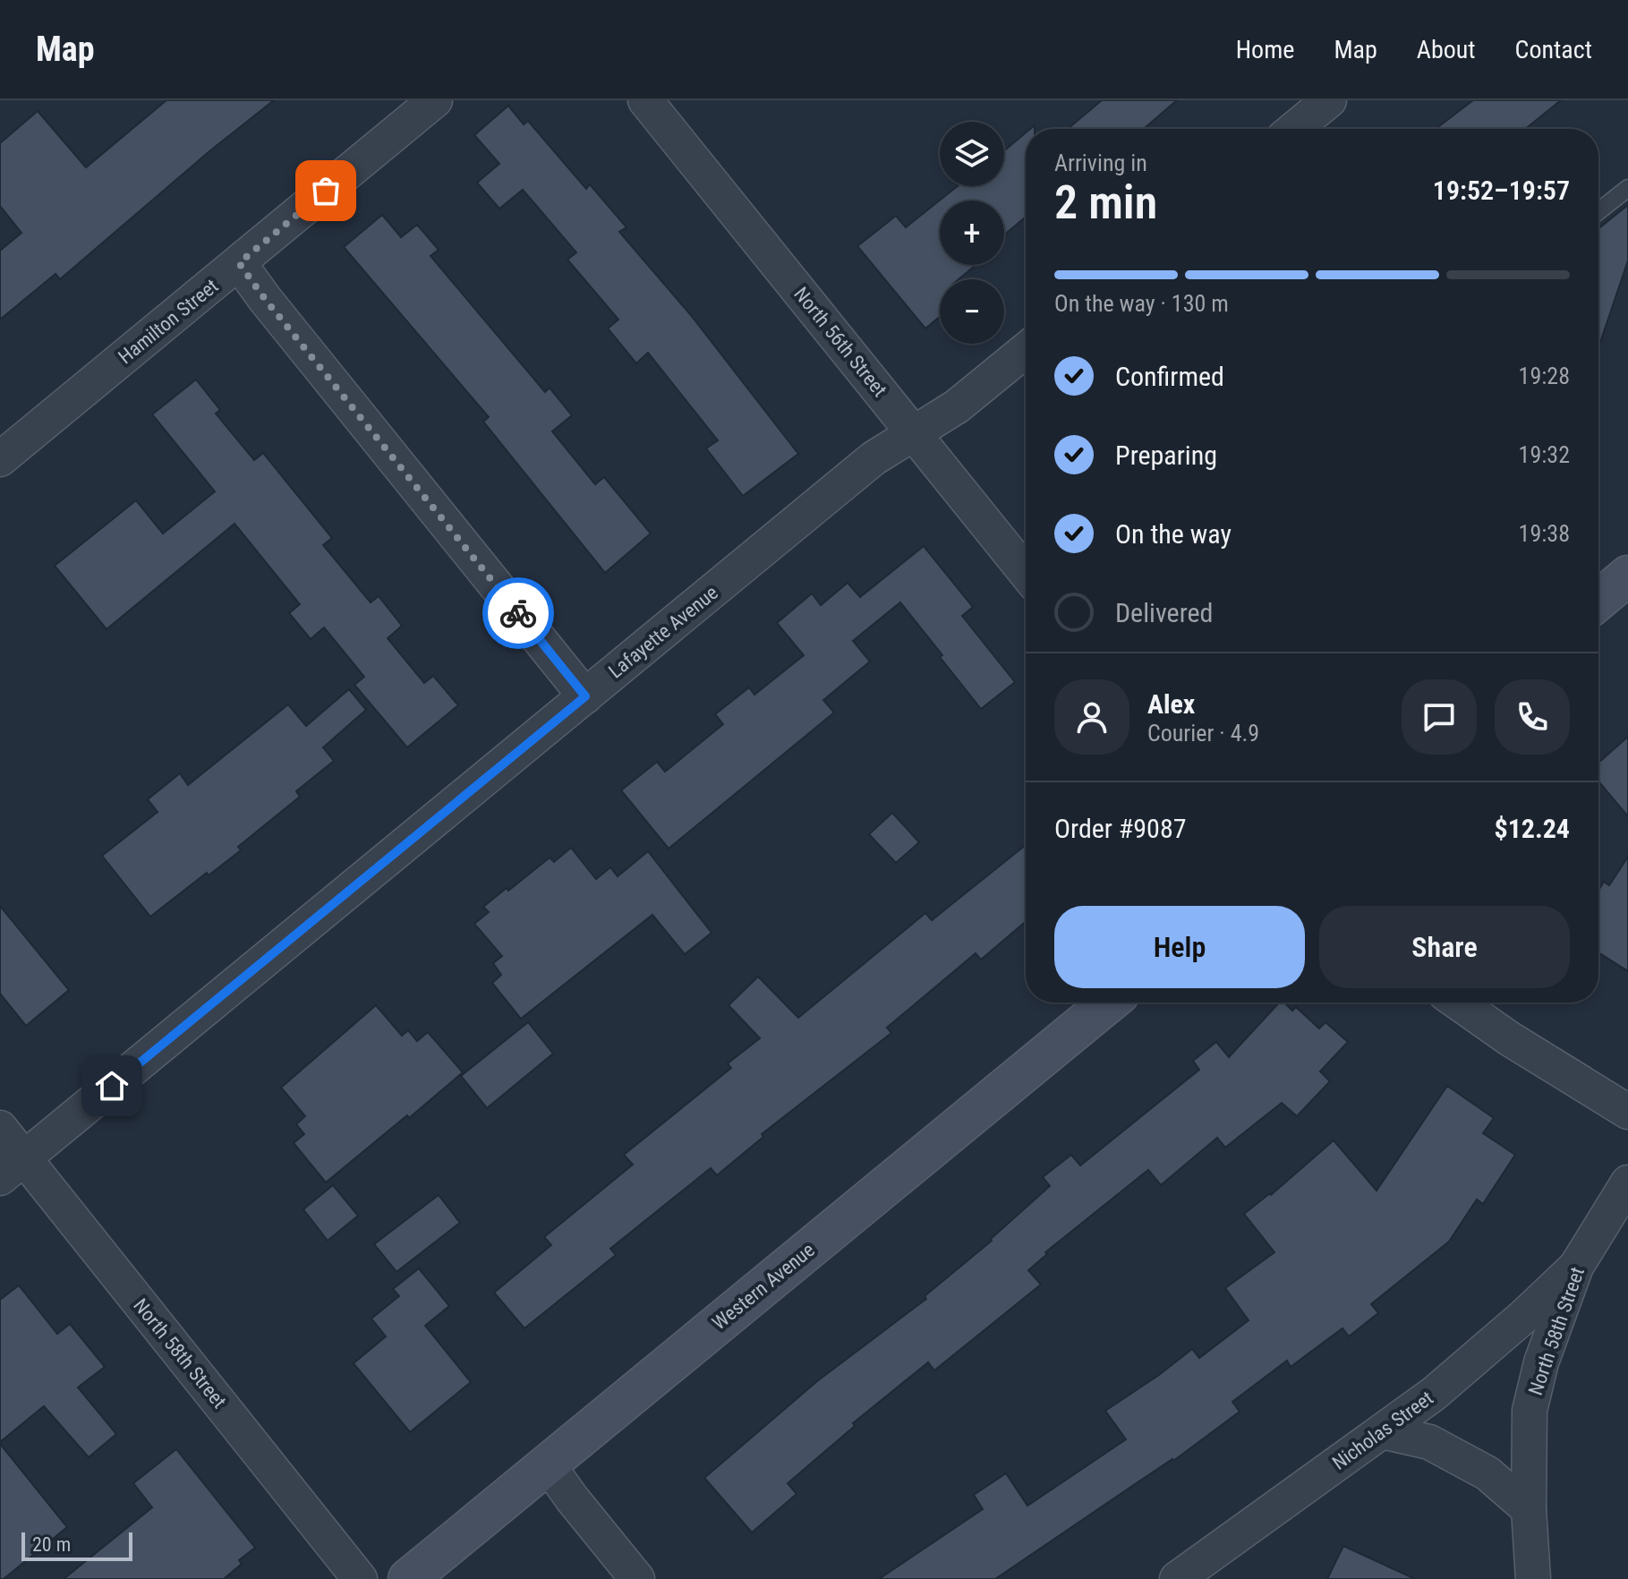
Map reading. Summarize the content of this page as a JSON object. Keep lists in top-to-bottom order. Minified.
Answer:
{"streets":{"street":["Hamilton Street","North 56th Street","Lafayette Avenue","Western Avenue","North 58th Street","Nicholas Street"]},"crossings":[["North 56th Street","Lafayette Avenue"],["Lafayette Avenue","North 58th Street"],["North 58th Street","Nicholas Street"]],"scale_bar":"20 m","page":{"header":"Map","nav":["Home","Map","About","Contact"],"map_buttons":["+","−"],"heading":["2 min","Arriving in","19:52–19:57"],"panel":["Alex","Courier · 4.9","Order #9087","$12.24"],"bar":"On the way · 130 m","list":[["Confirmed","19:28"],["Preparing","19:32"],["On the way","19:38"],"Delivered"],"buttons":["Help","Share"],"scale":"20 m"}}
